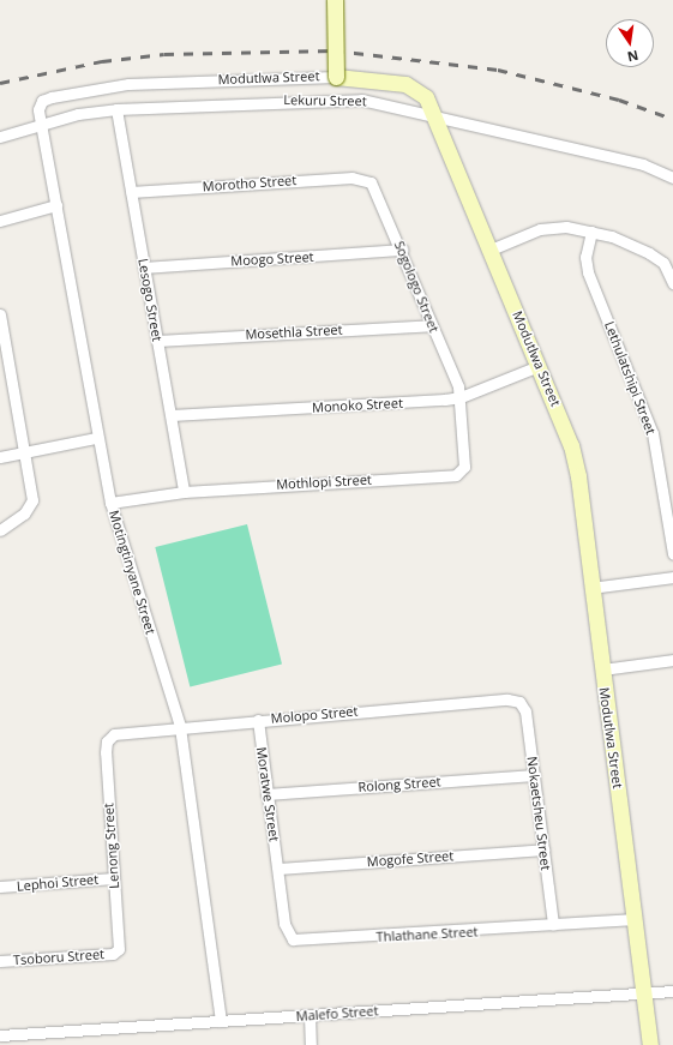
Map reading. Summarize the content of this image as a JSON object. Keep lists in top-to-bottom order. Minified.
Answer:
{"streets":{"street":["Modutlwa Street","Lekuru Street","Morotho Street","Moogo Street","Sogologo Street","Lesogo Street","Mosethla Street","Lethulatshipi Street","Monoko Street","Mothlopi Street","Motingtinyane Street","Molopo Street","Rolong Street","Moratwe Street","Nokaetsheu Street","Lenong Street","Mogofe Street","Lephoi Street","Thlathane Street","Tsoboru Street","Malefo Street"]},"crossings":[["Modutlwa Street","Lekuru Street"],["Modutlwa Street","Monoko Street"],["Modutlwa Street","Motingtinyane Street"],["Modutlwa Street","Thlathane Street"],["Modutlwa Street","Malefo Street"],["Lekuru Street","Lesogo Street"],["Lekuru Street","Motingtinyane Street"],["Morotho Street","Sogologo Street"],["Morotho Street","Lesogo Street"],["Moogo Street","Sogologo Street"],["Moogo Street","Lesogo Street"],["Sogologo Street","Mosethla Street"],["Sogologo Street","Monoko Street"],["Sogologo Street","Mothlopi Street"],["Lesogo Street","Mosethla Street"],["Lesogo Street","Monoko Street"],["Lesogo Street","Mothlopi Street"],["Monoko Street","Mothlopi Street"],["Mothlopi Street","Motingtinyane Street"],["Motingtinyane Street","Molopo Street"],["Motingtinyane Street","Malefo Street"],["Molopo Street","Moratwe Street"],["Molopo Street","Nokaetsheu Street"],["Molopo Street","Lenong Street"],["Rolong Street","Moratwe Street"],["Rolong Street","Nokaetsheu Street"],["Moratwe Street","Mogofe Street"],["Moratwe Street","Thlathane Street"],["Nokaetsheu Street","Mogofe Street"],["Nokaetsheu Street","Thlathane Street"],["Lenong Street","Lephoi Street"],["Lenong Street","Tsoboru Street"],["Mogofe Street","Thlathane Street"]],"north":"bottom"}
